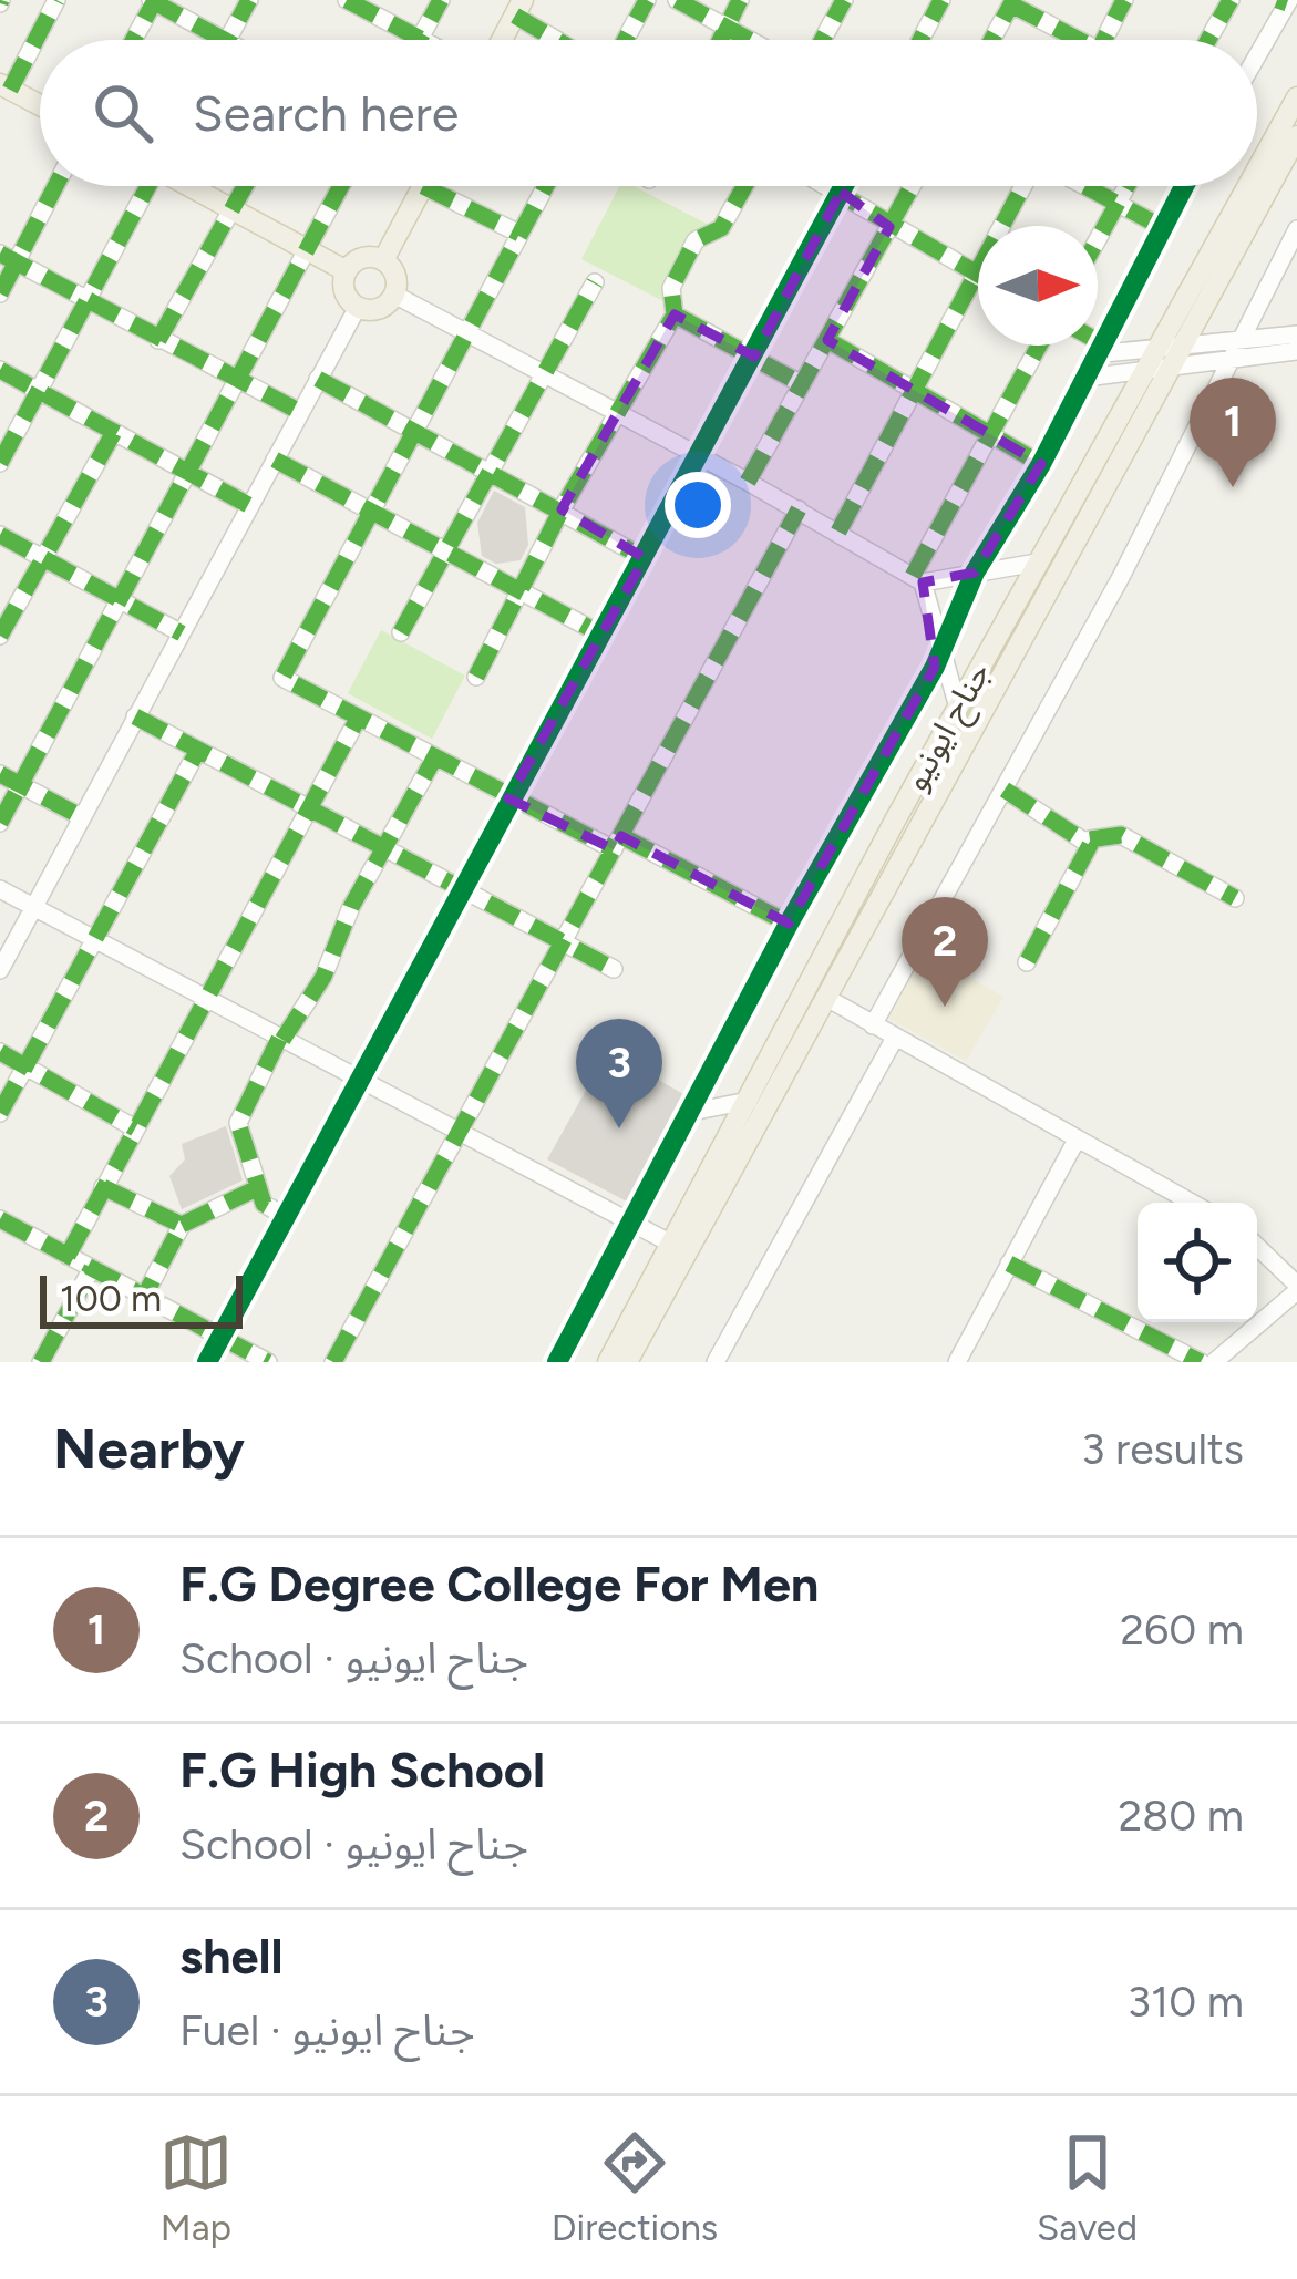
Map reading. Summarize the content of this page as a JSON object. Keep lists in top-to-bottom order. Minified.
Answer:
{"streets":{"main road":["جناح ایونیو"]},"scale_bar":"100 m","north":"right","page":{"search":"Search here","pins":["1","2","3"],"scale":"100 m","heading":["Nearby","3 results"],"list":[{"mark":"1","name":"F.G Degree College For Men","note":"School · جناح ایونیو","value":"260 m"},{"mark":"2","name":"F.G High School","note":"School · جناح ایونیو","value":"280 m"},{"mark":"3","name":"shell","note":"Fuel · جناح ایونیو","value":"310 m"}],"nav":["Map","Directions","Saved"]}}
